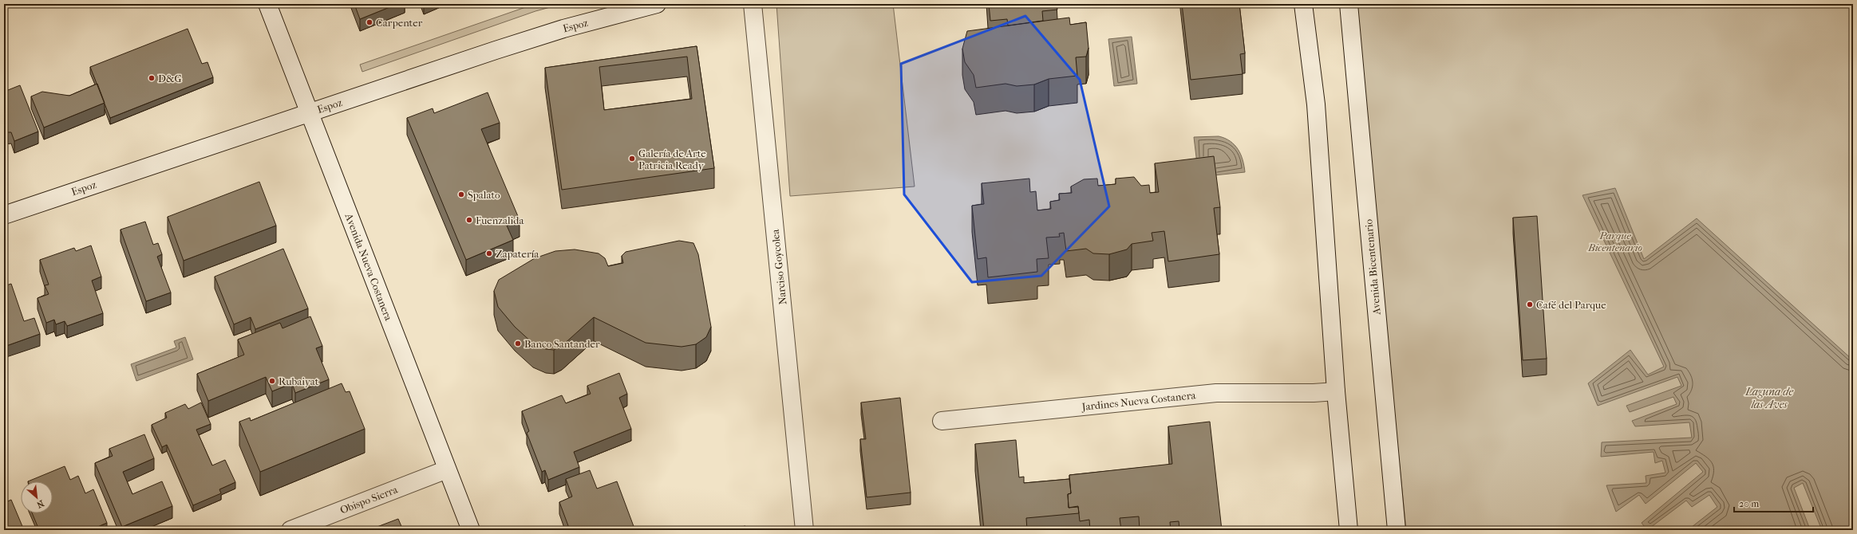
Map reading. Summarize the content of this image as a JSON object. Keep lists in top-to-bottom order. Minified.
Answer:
{"streets":{"street":["Espoz","Avenida Nueva Costanera","Narciso Goycolea","Avenida Bicentenario","Jardines Nueva Costanera","Obispo Sierra"]},"crossings":[["Espoz","Avenida Nueva Costanera"],["Avenida Nueva Costanera","Obispo Sierra"]],"water":["Laguna de las Aves"],"parks":["Parque Bicentenario"],"places":["Carpenter","D&G","Galería de Arte Patricia Ready","Spalato","Fuenzalida","Zapatería","Café del Parque","Banco Santander","Rubaiyat"],"scale_bar":"20 m","north":"bottom right"}
